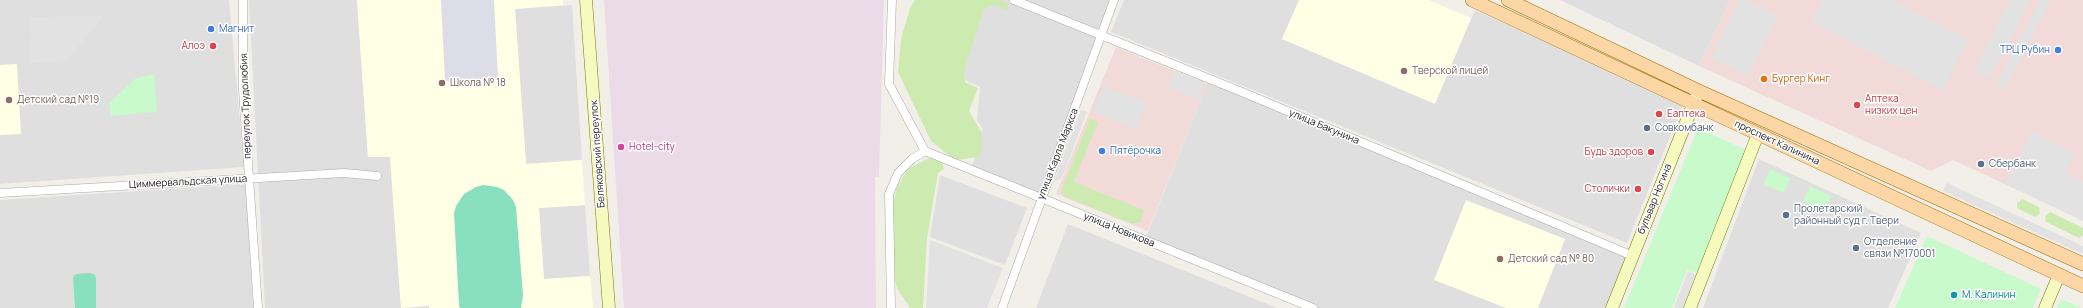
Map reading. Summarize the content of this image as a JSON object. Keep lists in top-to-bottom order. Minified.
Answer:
{"streets":{"main road":["проспект Калинина"],"street":["переулок Трудолюбия","улица Бакунина","Беляковский переулок","улица Карла Маркса","Циммервальдская улица","бульвар Ногина","улица Новикова"]},"crossings":[["переулок Трудолюбия","Циммервальдская улица"],["улица Бакунина","улица Карла Маркса"],["улица Бакунина","бульвар Ногина"],["проспект Калинина","бульвар Ногина"],["улица Карла Маркса","улица Новикова"]],"places":["Магнит","Алоэ","ТРЦ Рубин","Тверской лицей","Бургер Кинг","Школа № 18","Детский сад №19","Аптека низких цен","Еаптека","Совкомбанк","Hotel-city","Пятёрочка","Будь здоров","Сбербанк","Столички","Пролетарский районный суд г. Твери","Отделение связи №170001","Детский сад № 80","М. Калинин"]}
